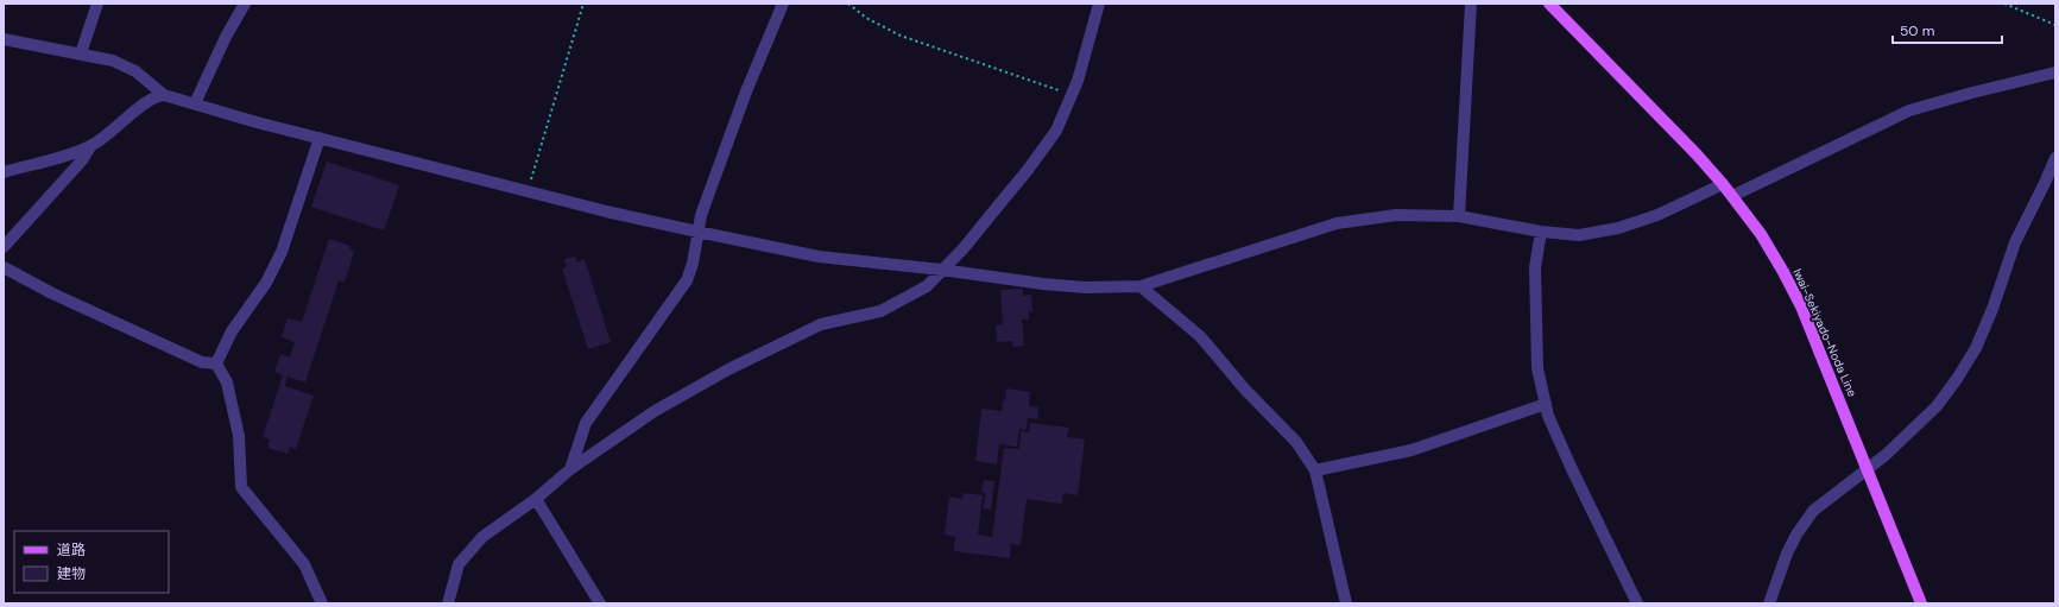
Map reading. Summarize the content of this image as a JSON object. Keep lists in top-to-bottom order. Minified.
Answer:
{"streets":{"main road":["Iwai-Sekiyado-Noda Line"]},"legend":["道路","建物"],"scale_bar":"50 m"}
